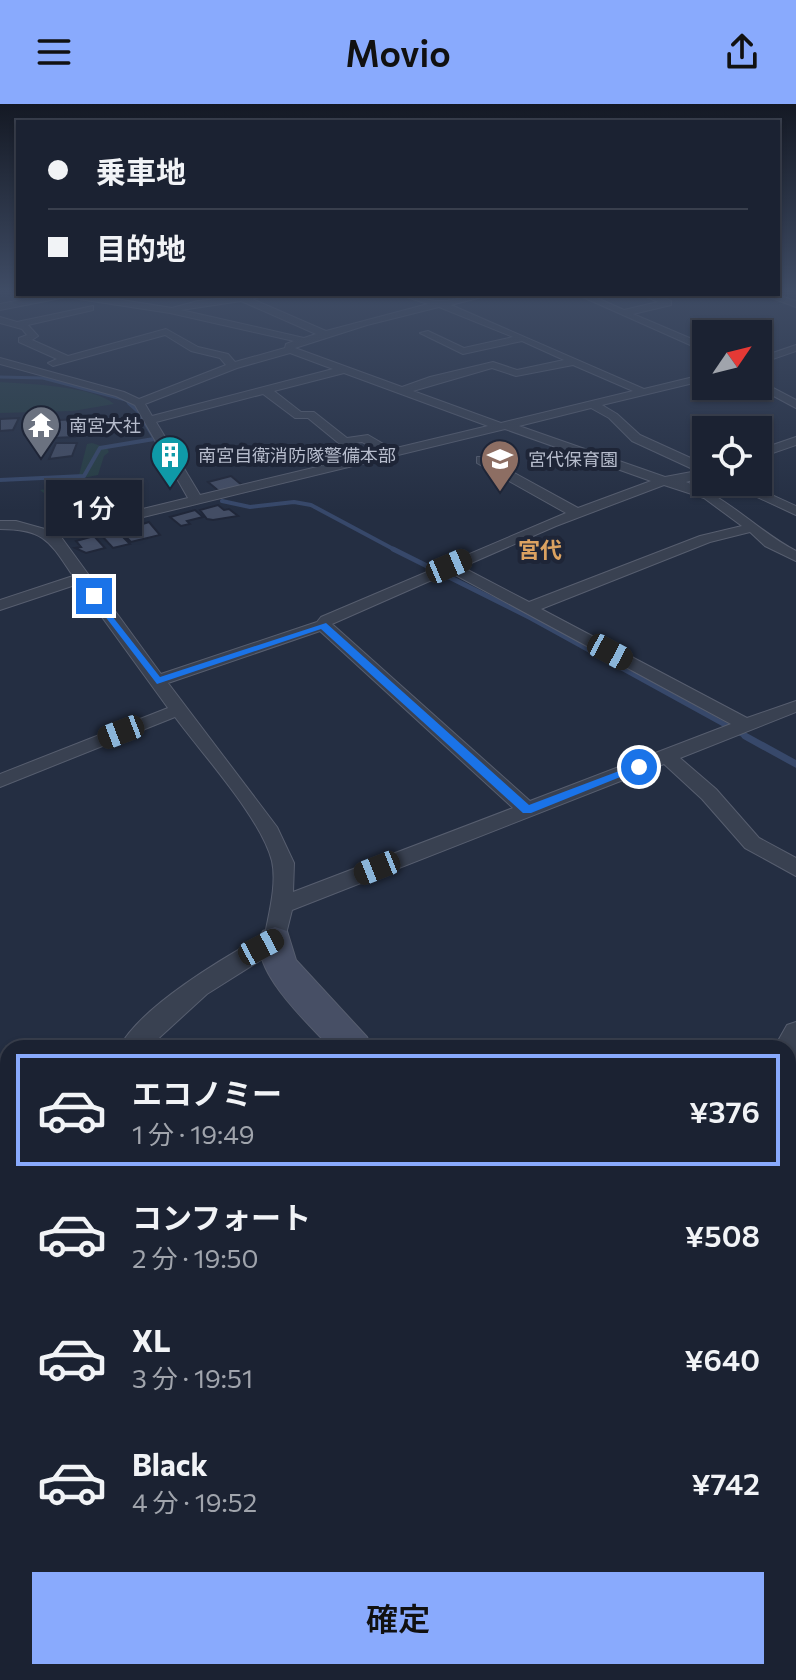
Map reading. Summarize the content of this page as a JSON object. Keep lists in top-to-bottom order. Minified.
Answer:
{"districts":["宮代"],"places":{"temple":["南宮大社"],"building":["南宮自衛消防隊警備本部"],"school or university":["宮代保育園"]},"north":"top right","page":{"header":"Movio","banner":["乗車地","目的地"],"bubble":"1 分","list":[{"name":"エコノミー","note":"1 分 · 19:49","value":"¥376"},{"name":"コンフォート","note":"2 分 · 19:50","value":"¥508"},{"name":"XL","note":"3 分 · 19:51","value":"¥640"},{"name":"Black","note":"4 分 · 19:52","value":"¥742"}],"buttons":"確定"}}
